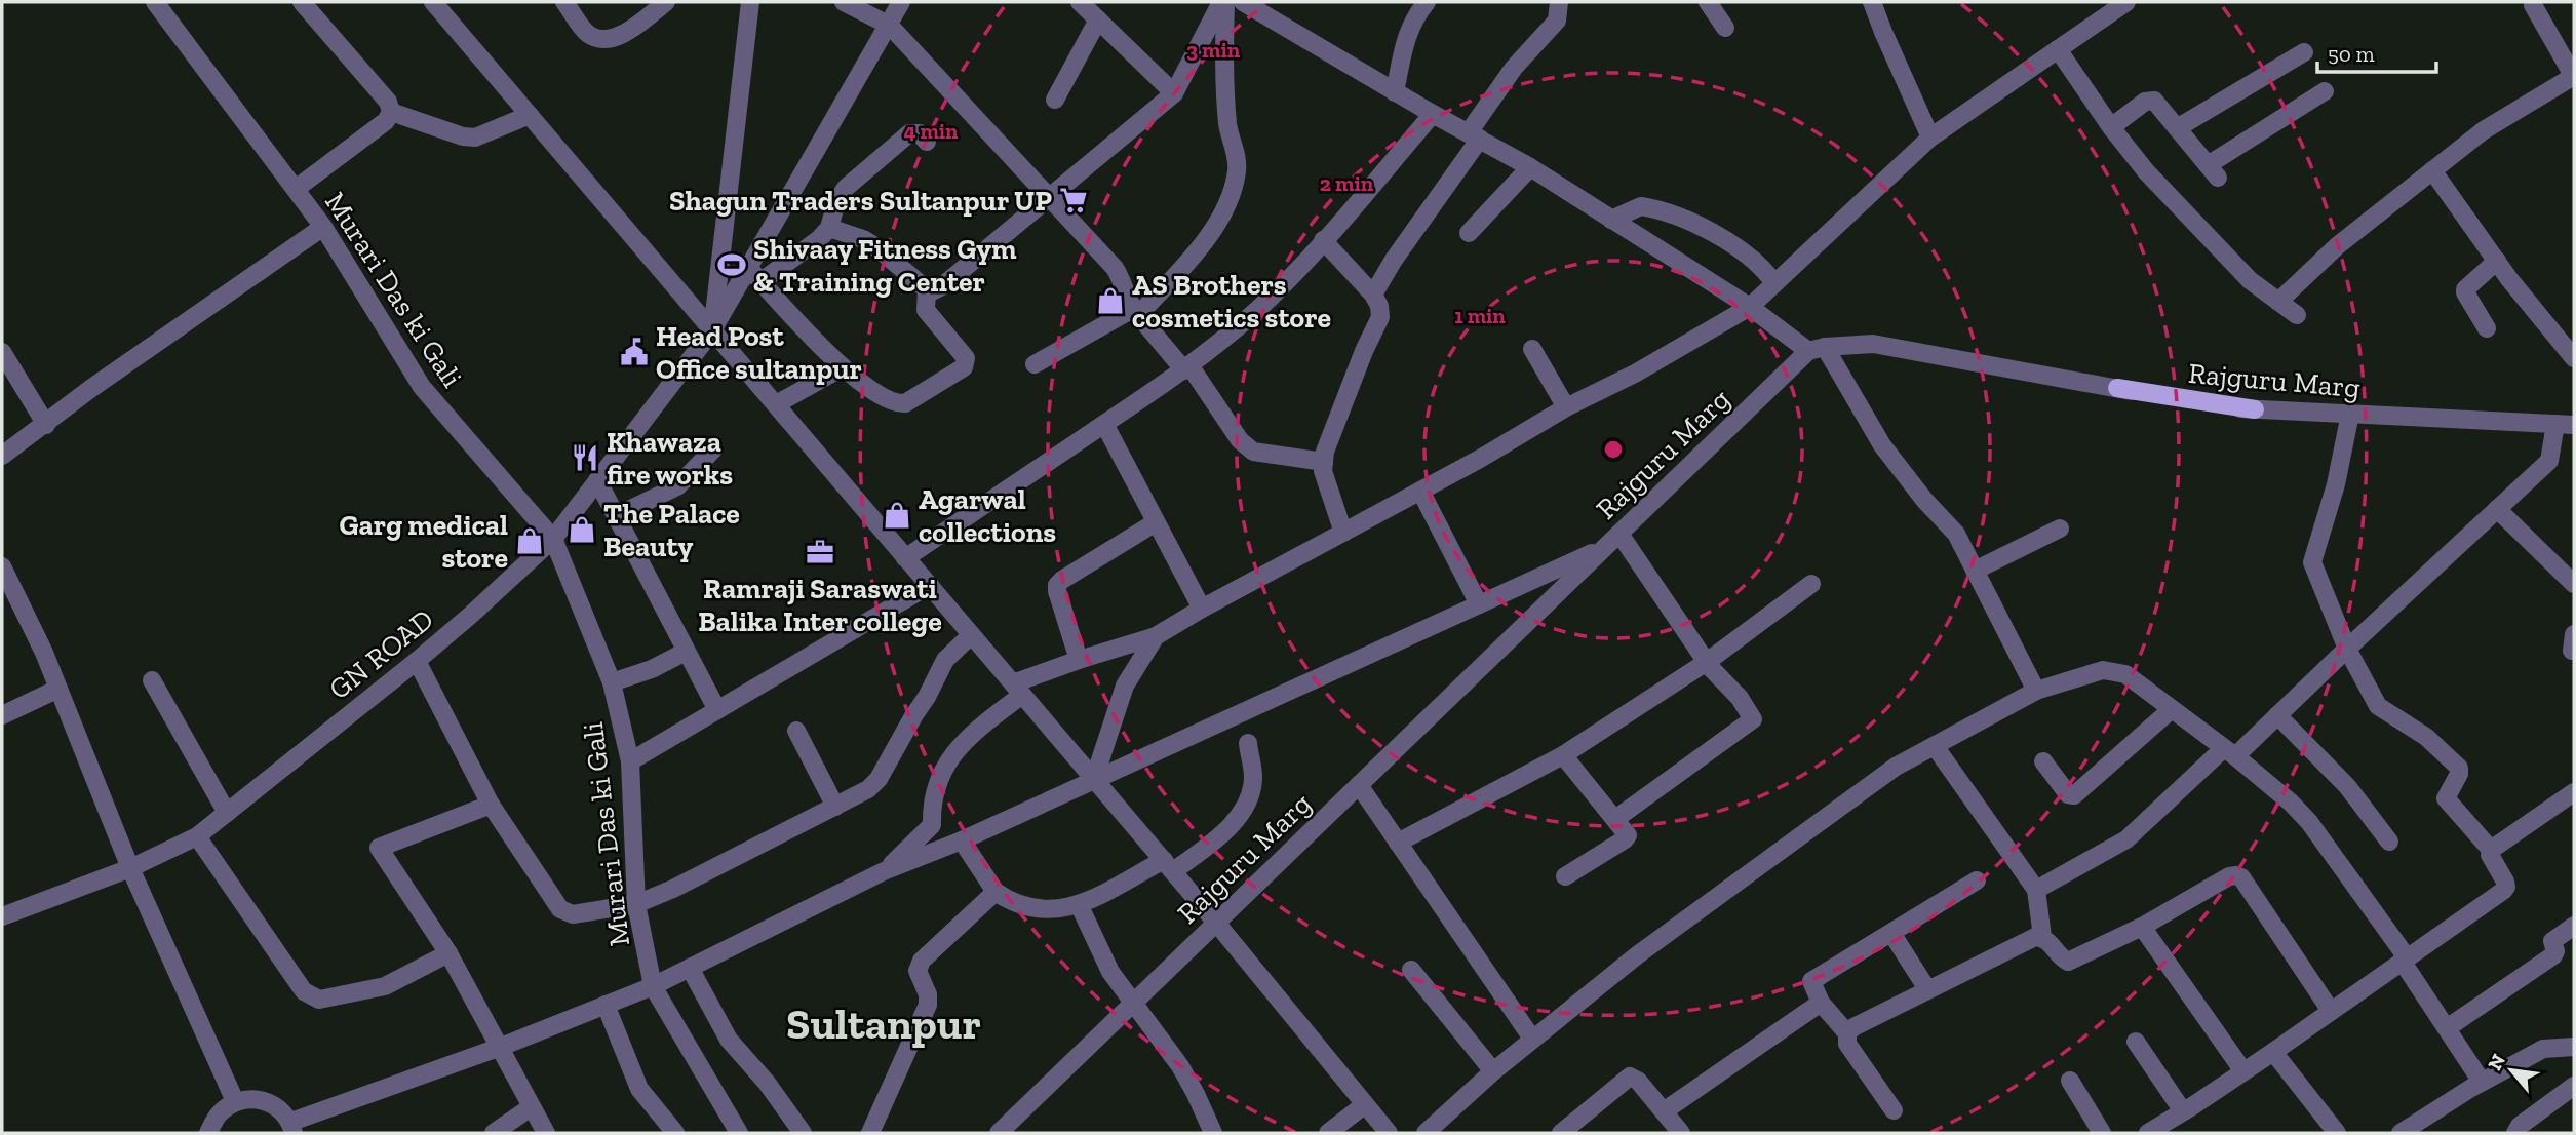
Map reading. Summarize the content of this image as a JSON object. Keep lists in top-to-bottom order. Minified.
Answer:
{"streets":{"street":["Murari Das ki Gali","Rajguru Marg","GN ROAD"]},"crossings":[["Murari Das ki Gali","GN ROAD"]],"districts":["Sultanpur"],"places":{"supermarket":["Shagun Traders Sultanpur UP"],"sports":["Shivaay Fitness Gym & Training Center"],"shop":["AS Brothers cosmetics store","Agarwal collections","The Palace Beauty","Garg medical store"],"public building":["Head Post Office sultanpur"],"restaurant":["Khawaza fire works"],"office":["Ramraji Saraswati Balika Inter college"]},"scale_bar":"50 m","north":"top left","rings":["3 min","4 min","2 min","1 min"]}
